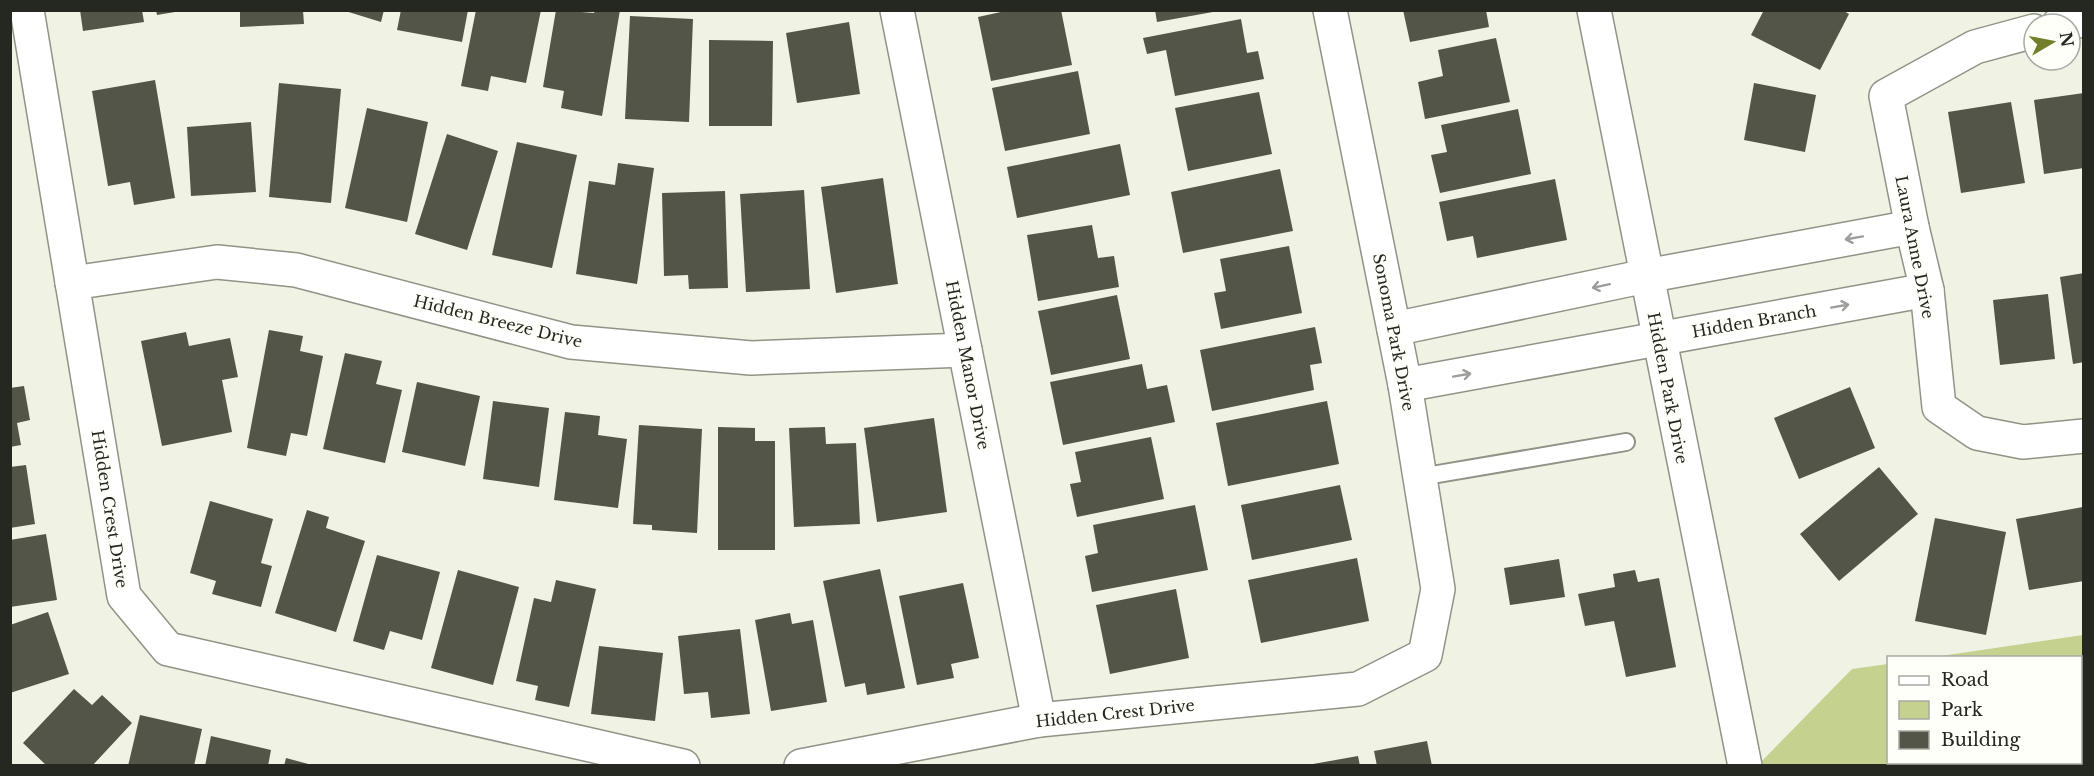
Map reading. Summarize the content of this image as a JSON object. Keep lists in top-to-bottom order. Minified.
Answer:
{"streets":{"street":["Laura Anne Drive","Hidden Breeze Drive","Hidden Branch","Sonoma Park Drive","Hidden Manor Drive","Hidden Park Drive","Hidden Crest Drive"]},"crossings":[["Laura Anne Drive","Hidden Branch"],["Hidden Breeze Drive","Hidden Manor Drive"],["Hidden Breeze Drive","Hidden Crest Drive"],["Hidden Branch","Sonoma Park Drive"],["Hidden Branch","Hidden Park Drive"],["Sonoma Park Drive","Hidden Crest Drive"],["Hidden Manor Drive","Hidden Crest Drive"]],"legend":["Road","Park","Building"],"north":"right"}
